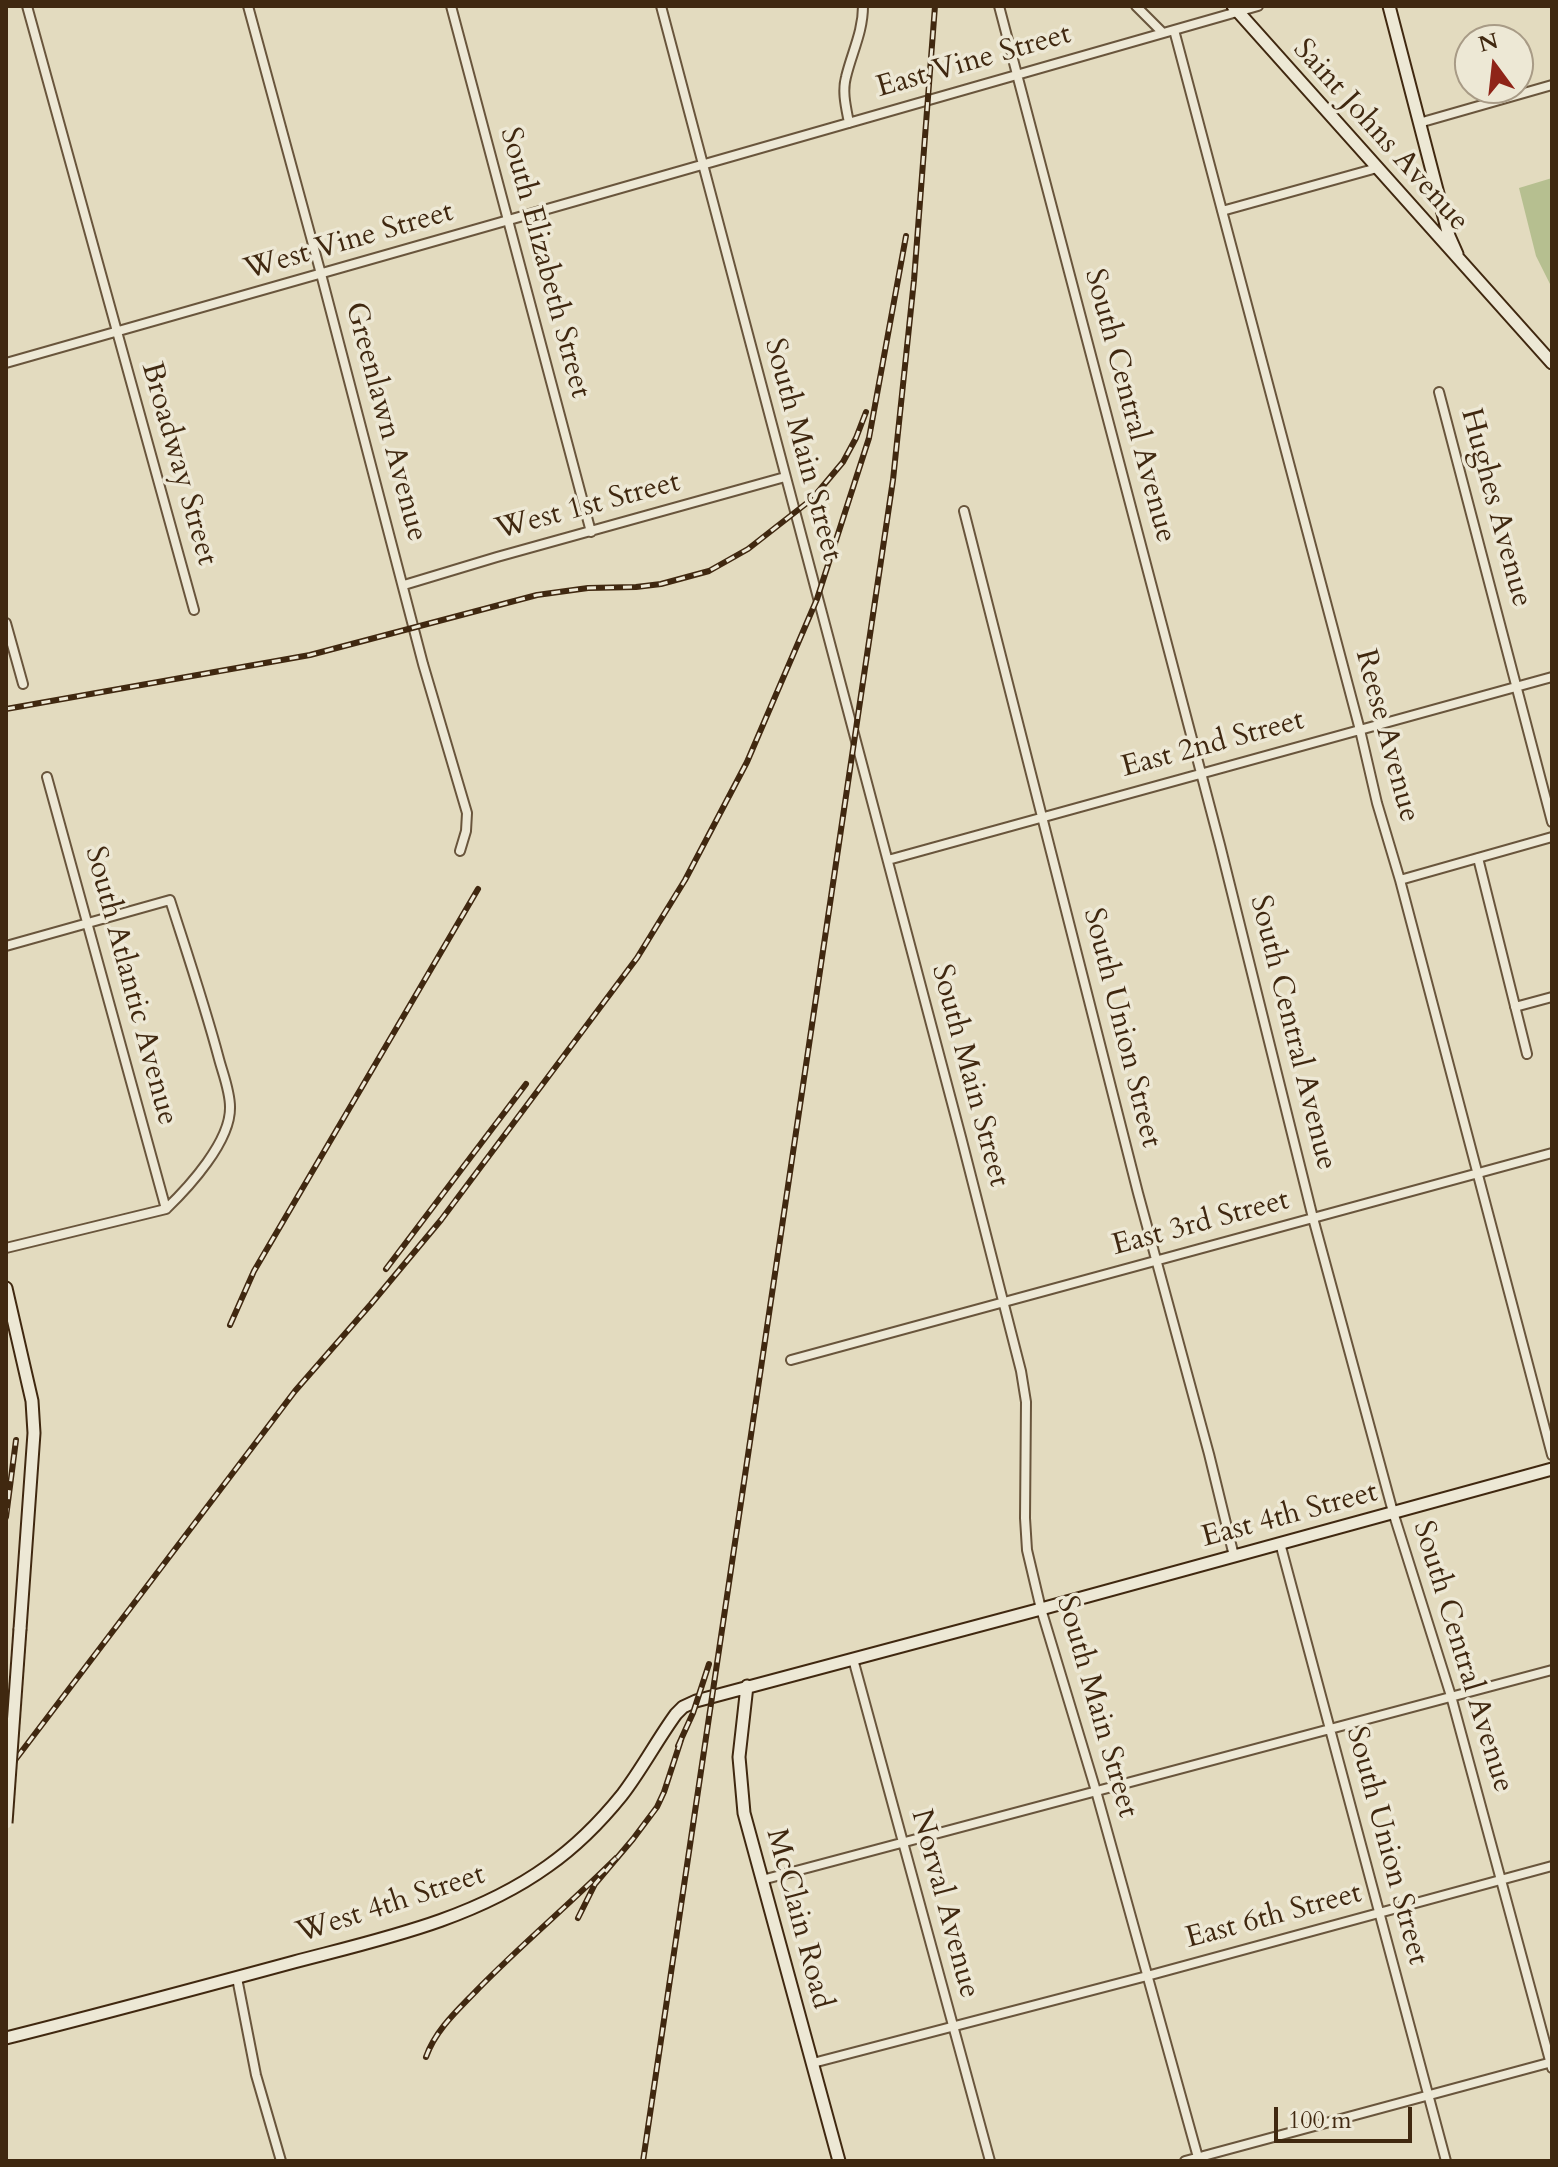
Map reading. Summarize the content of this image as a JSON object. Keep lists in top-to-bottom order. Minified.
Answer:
{"streets":{"street":["East Vine Street","Saint Johns Avenue","West Vine Street","South Elizabeth Street","South Central Avenue","Greenlawn Avenue","South Main Street","Broadway Street","West 1st Street","Hughes Avenue","Reese Avenue","East 2nd Street","South Atlantic Avenue","South Union Street","East 3rd Street","East 4th Street","Norval Avenue","West 4th Street","East 6th Street","McClain Road"]},"crossings":[["East Vine Street","Saint Johns Avenue"],["East Vine Street","West Vine Street"],["East Vine Street","South Central Avenue"],["East Vine Street","South Main Street"],["East Vine Street","Reese Avenue"],["West Vine Street","South Elizabeth Street"],["West Vine Street","Greenlawn Avenue"],["West Vine Street","South Main Street"],["West Vine Street","Broadway Street"],["South Elizabeth Street","West 1st Street"],["South Central Avenue","East 2nd Street"],["South Central Avenue","East 3rd Street"],["South Central Avenue","East 4th Street"],["South Central Avenue","East 6th Street"],["Greenlawn Avenue","West 1st Street"],["South Main Street","West 1st Street"],["South Main Street","East 2nd Street"],["South Main Street","East 3rd Street"],["South Main Street","East 4th Street"],["South Main Street","West 4th Street"],["South Main Street","East 6th Street"],["Hughes Avenue","East 2nd Street"],["Reese Avenue","East 2nd Street"],["Reese Avenue","East 3rd Street"],["East 2nd Street","South Union Street"],["South Union Street","East 3rd Street"],["South Union Street","East 4th Street"],["South Union Street","East 6th Street"],["East 4th Street","West 4th Street"],["Norval Avenue","West 4th Street"],["Norval Avenue","East 6th Street"],["West 4th Street","McClain Road"],["East 6th Street","McClain Road"]],"scale_bar":"100 m","north":"top"}
